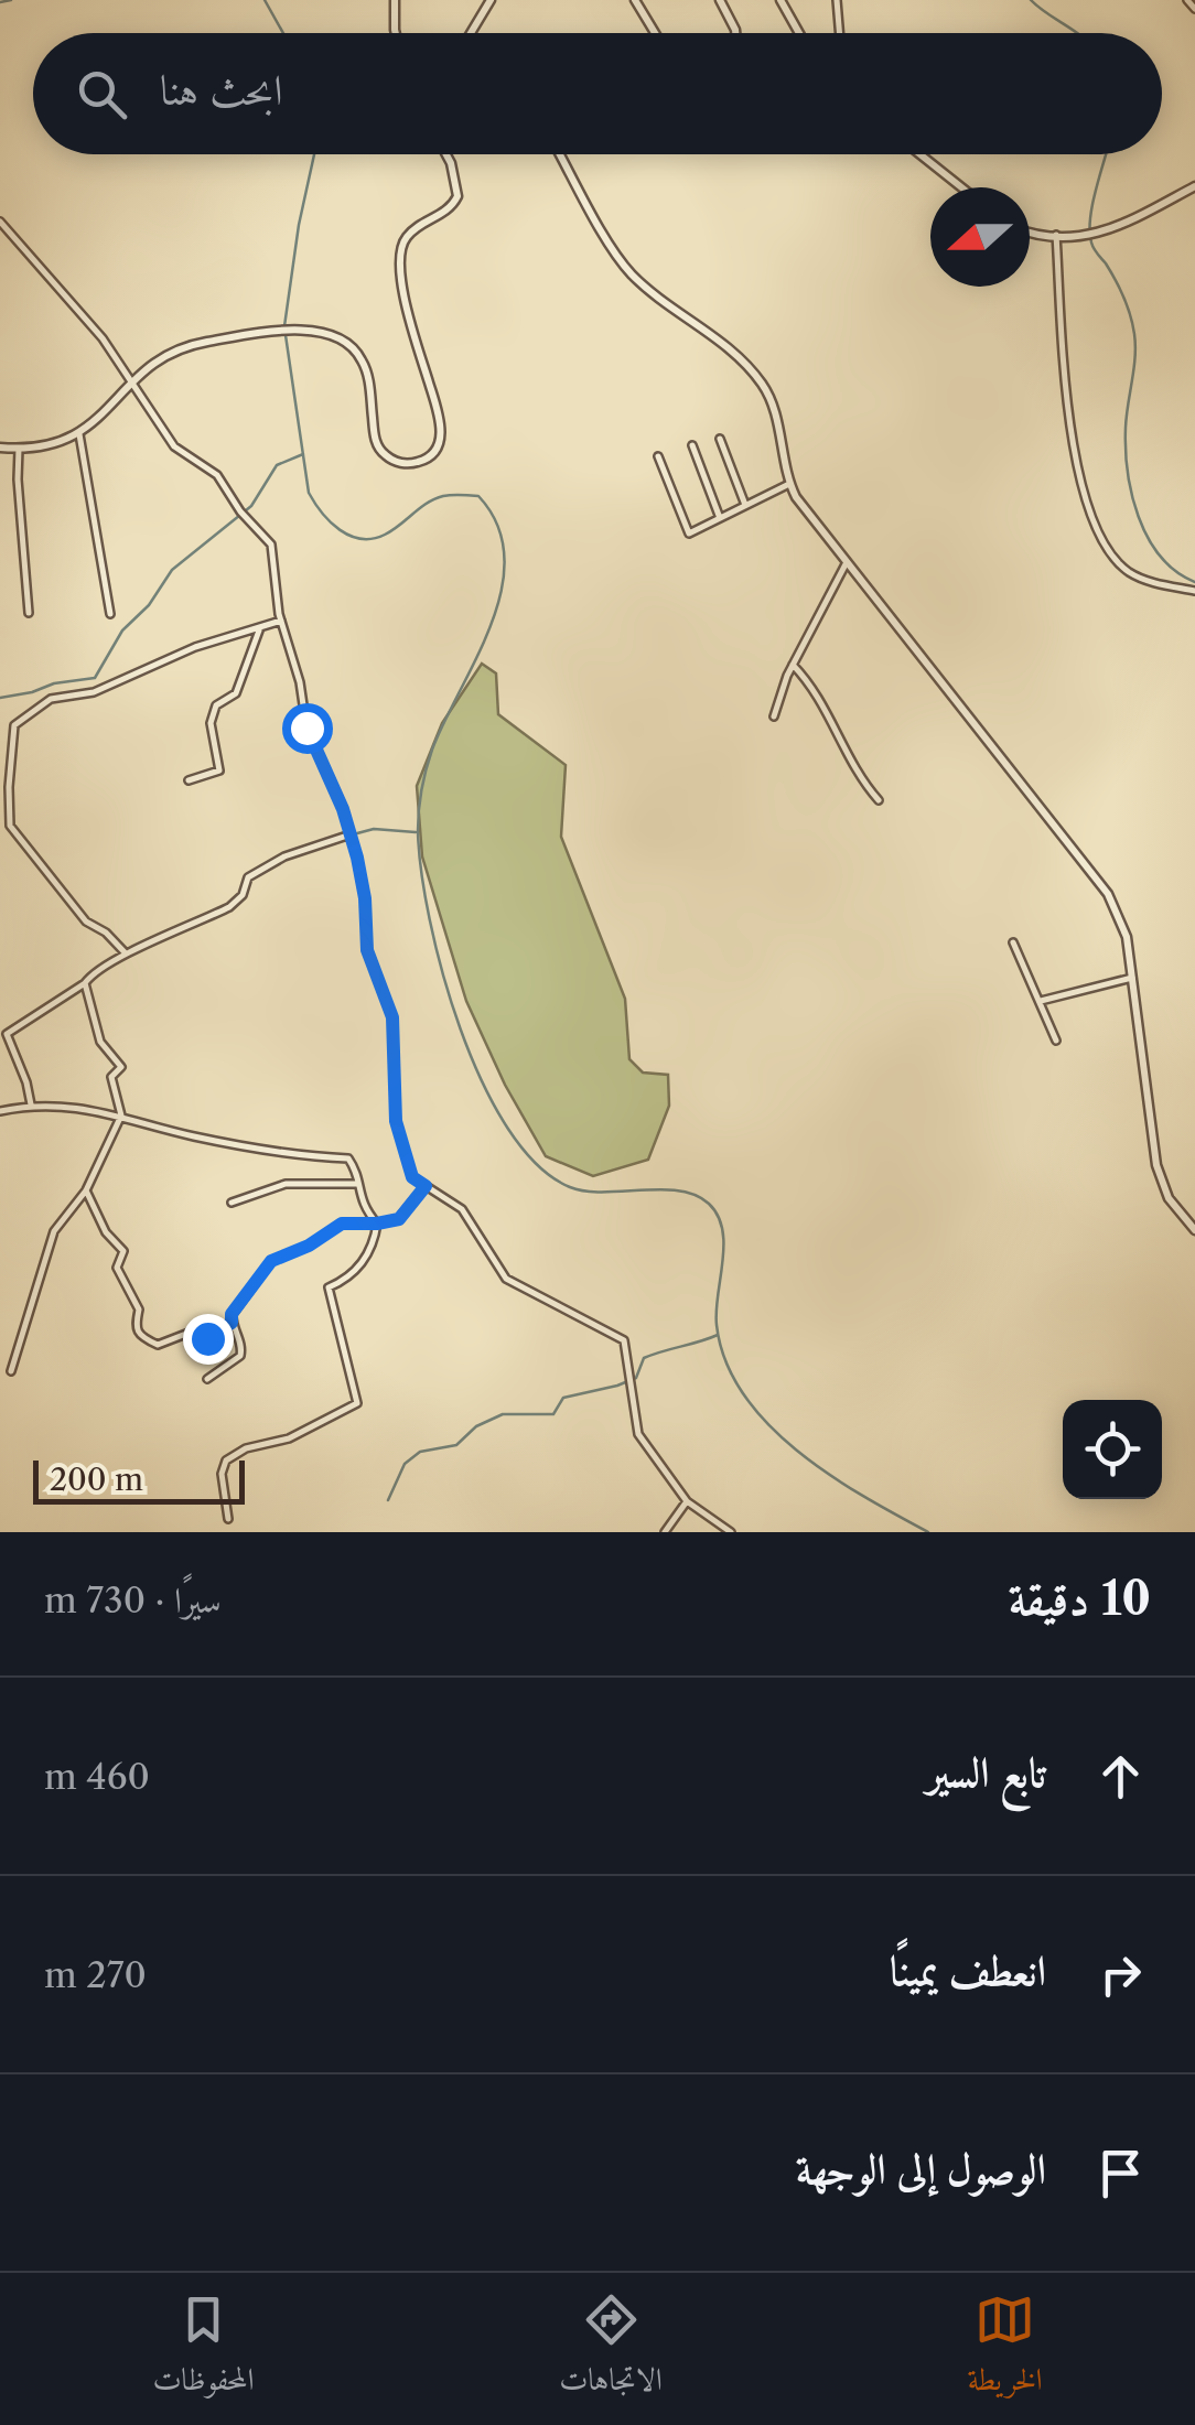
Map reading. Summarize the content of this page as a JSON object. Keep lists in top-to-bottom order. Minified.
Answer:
{"scale_bar":"200 m","north":"left","page":{"search":"ابحث هنا","scale":"200 m","heading":["10 دقيقة","سيرًا · 730 m"],"list":[["تابع السير","460 m"],["انعطف يمينًا","270 m"],"الوصول إلى الوجهة"],"nav":["الخريطة","الاتجاهات","المحفوظات"]}}
